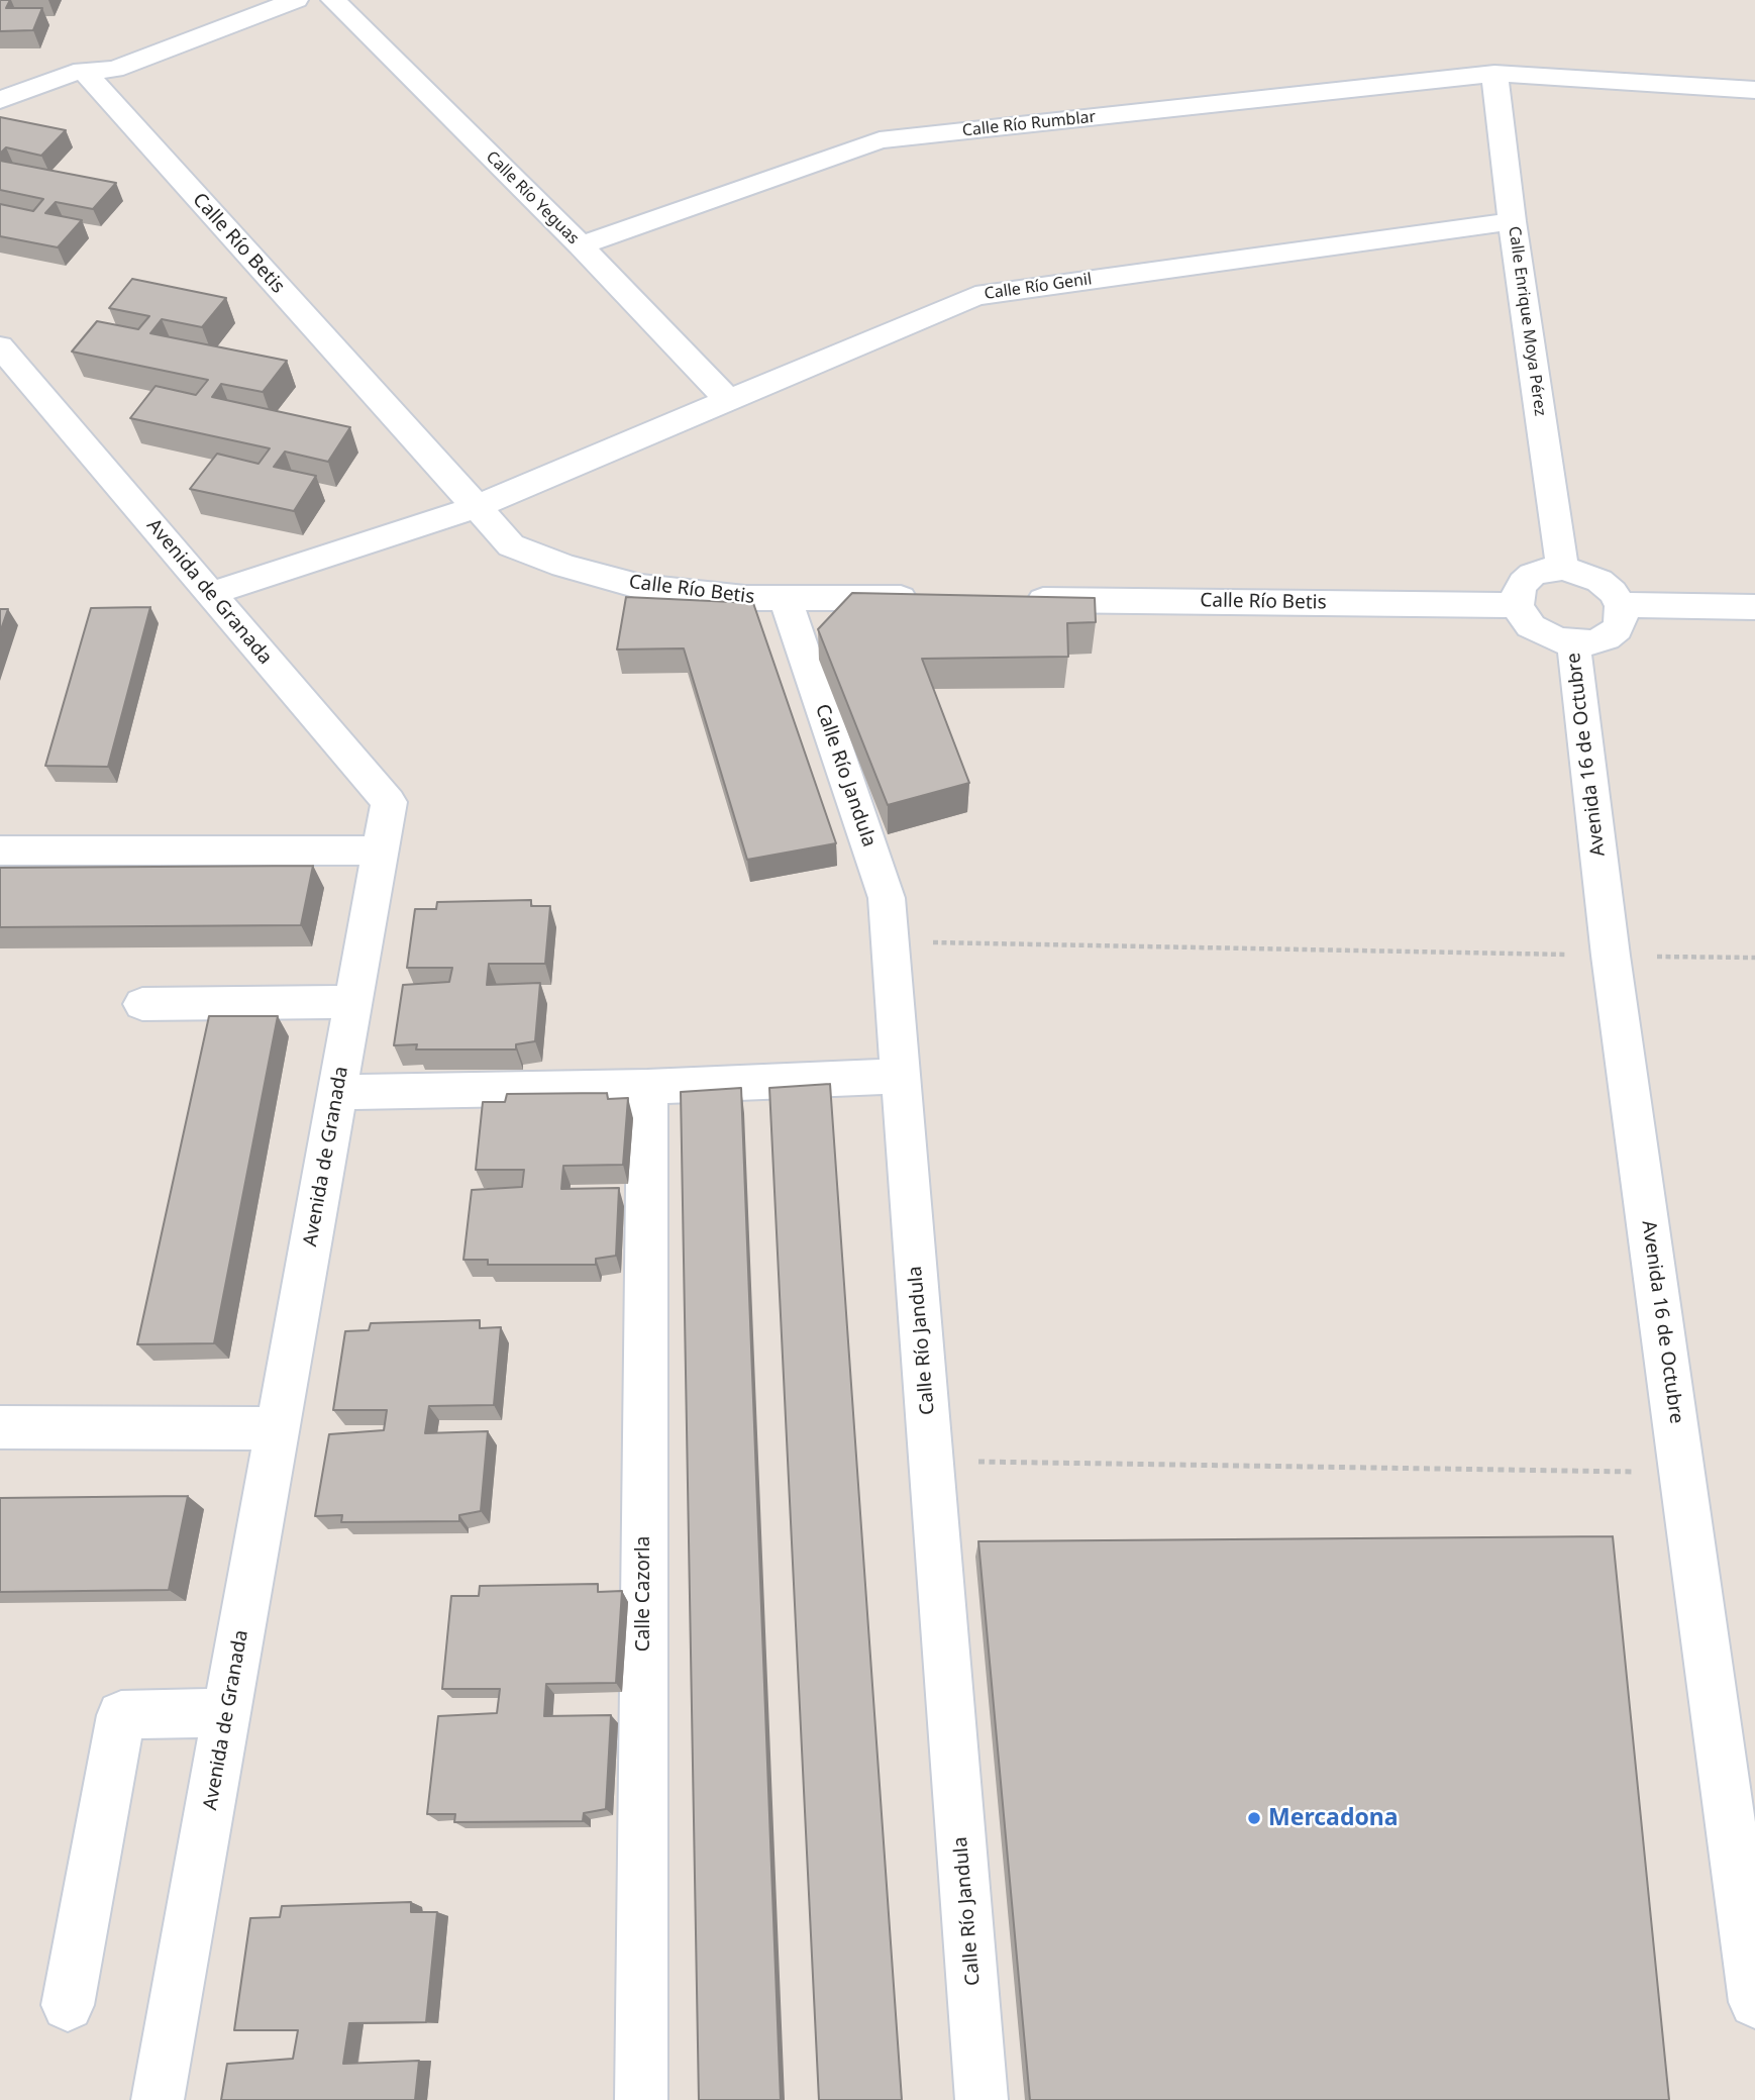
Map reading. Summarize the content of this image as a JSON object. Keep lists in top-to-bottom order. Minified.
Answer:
{"streets":{"street":["Calle Río Rumblar","Calle Río Yeguas","Calle Río Betis","Calle Río Genil","Calle Enrique Moya Pérez","Avenida de Granada","Avenida 16 de Octubre","Calle Río Jandula","Calle Cazorla"]},"crossings":[["Calle Río Rumblar","Calle Río Yeguas"],["Calle Río Rumblar","Calle Enrique Moya Pérez"],["Calle Río Yeguas","Calle Río Genil"],["Calle Río Betis","Calle Río Genil"],["Calle Río Betis","Calle Enrique Moya Pérez"],["Calle Río Betis","Avenida 16 de Octubre"],["Calle Río Betis","Calle Río Jandula"],["Calle Río Genil","Calle Enrique Moya Pérez"],["Calle Río Genil","Avenida de Granada"],["Calle Enrique Moya Pérez","Avenida 16 de Octubre"]],"places":["Mercadona"]}
